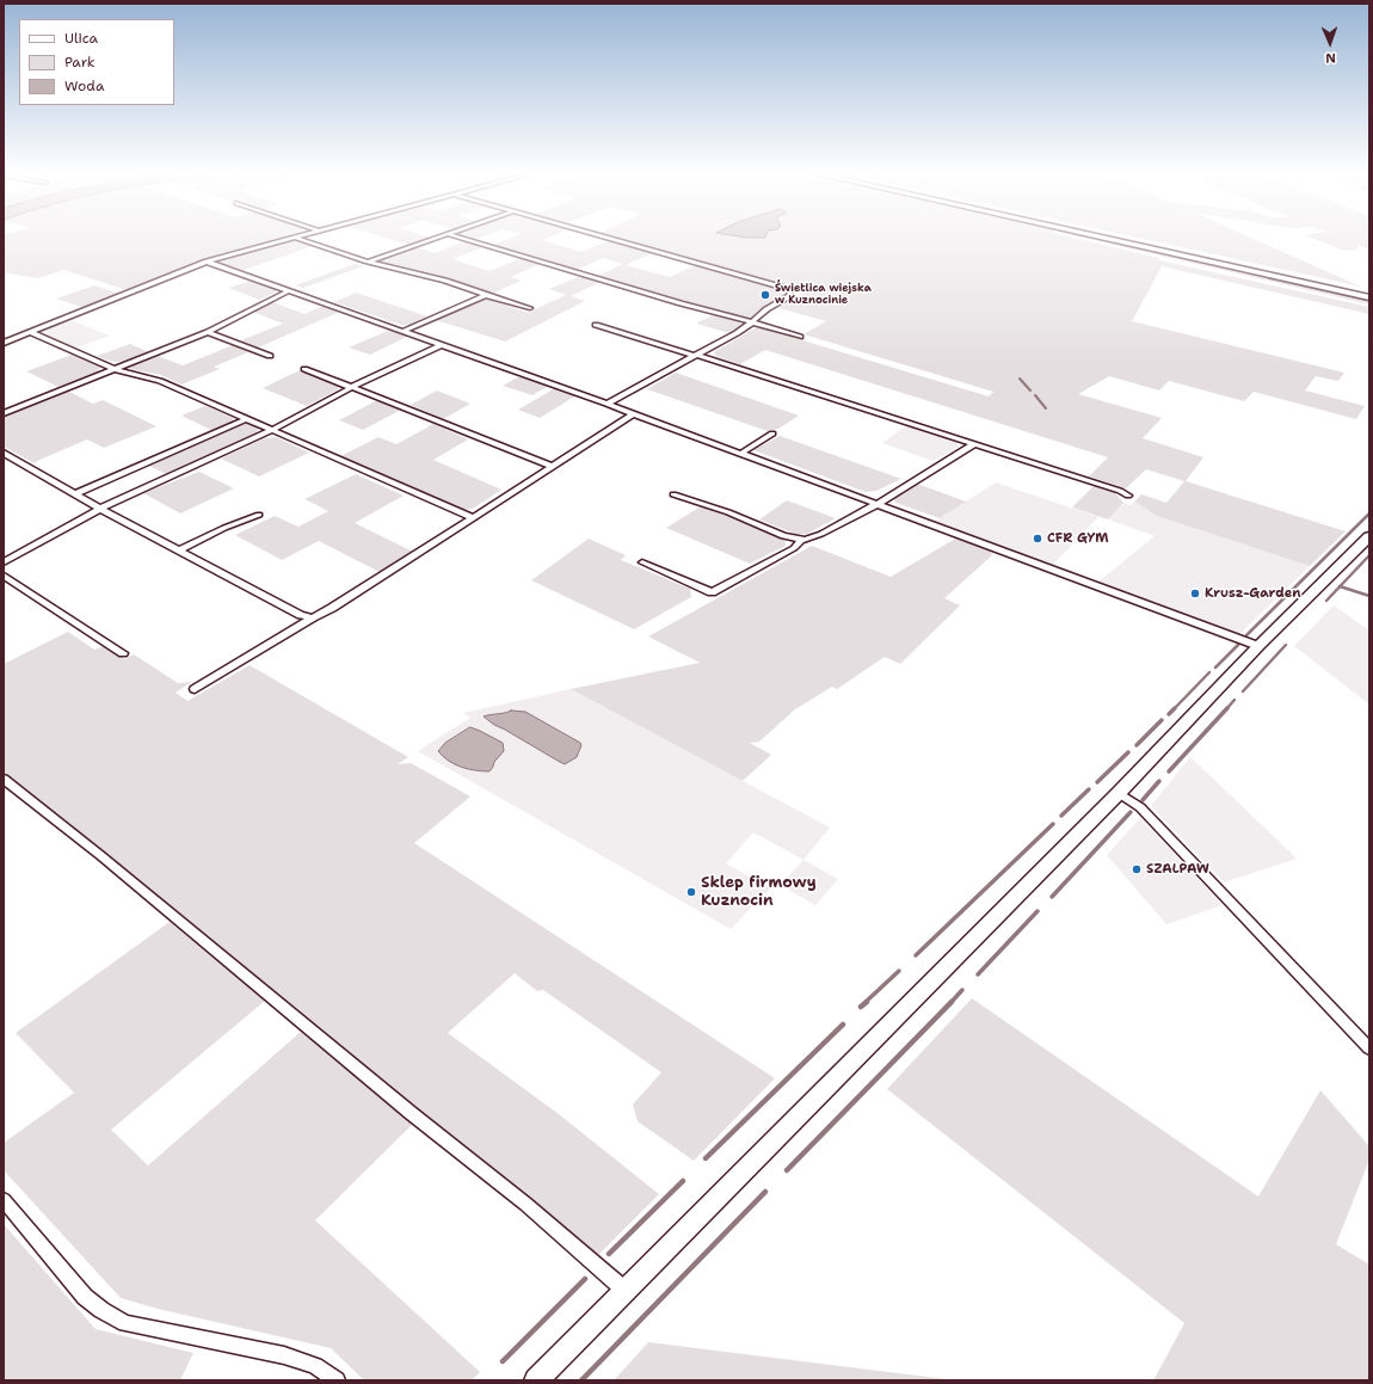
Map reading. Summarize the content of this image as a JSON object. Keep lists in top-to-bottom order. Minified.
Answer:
{"places":["Świetlica wiejska w Kuznocinie","CFR GYM","Krusz-Garden","SZALPAW","Sklep firmowy Kuznocin"],"legend":["Ulica","Park","Woda"],"north":"bottom"}
